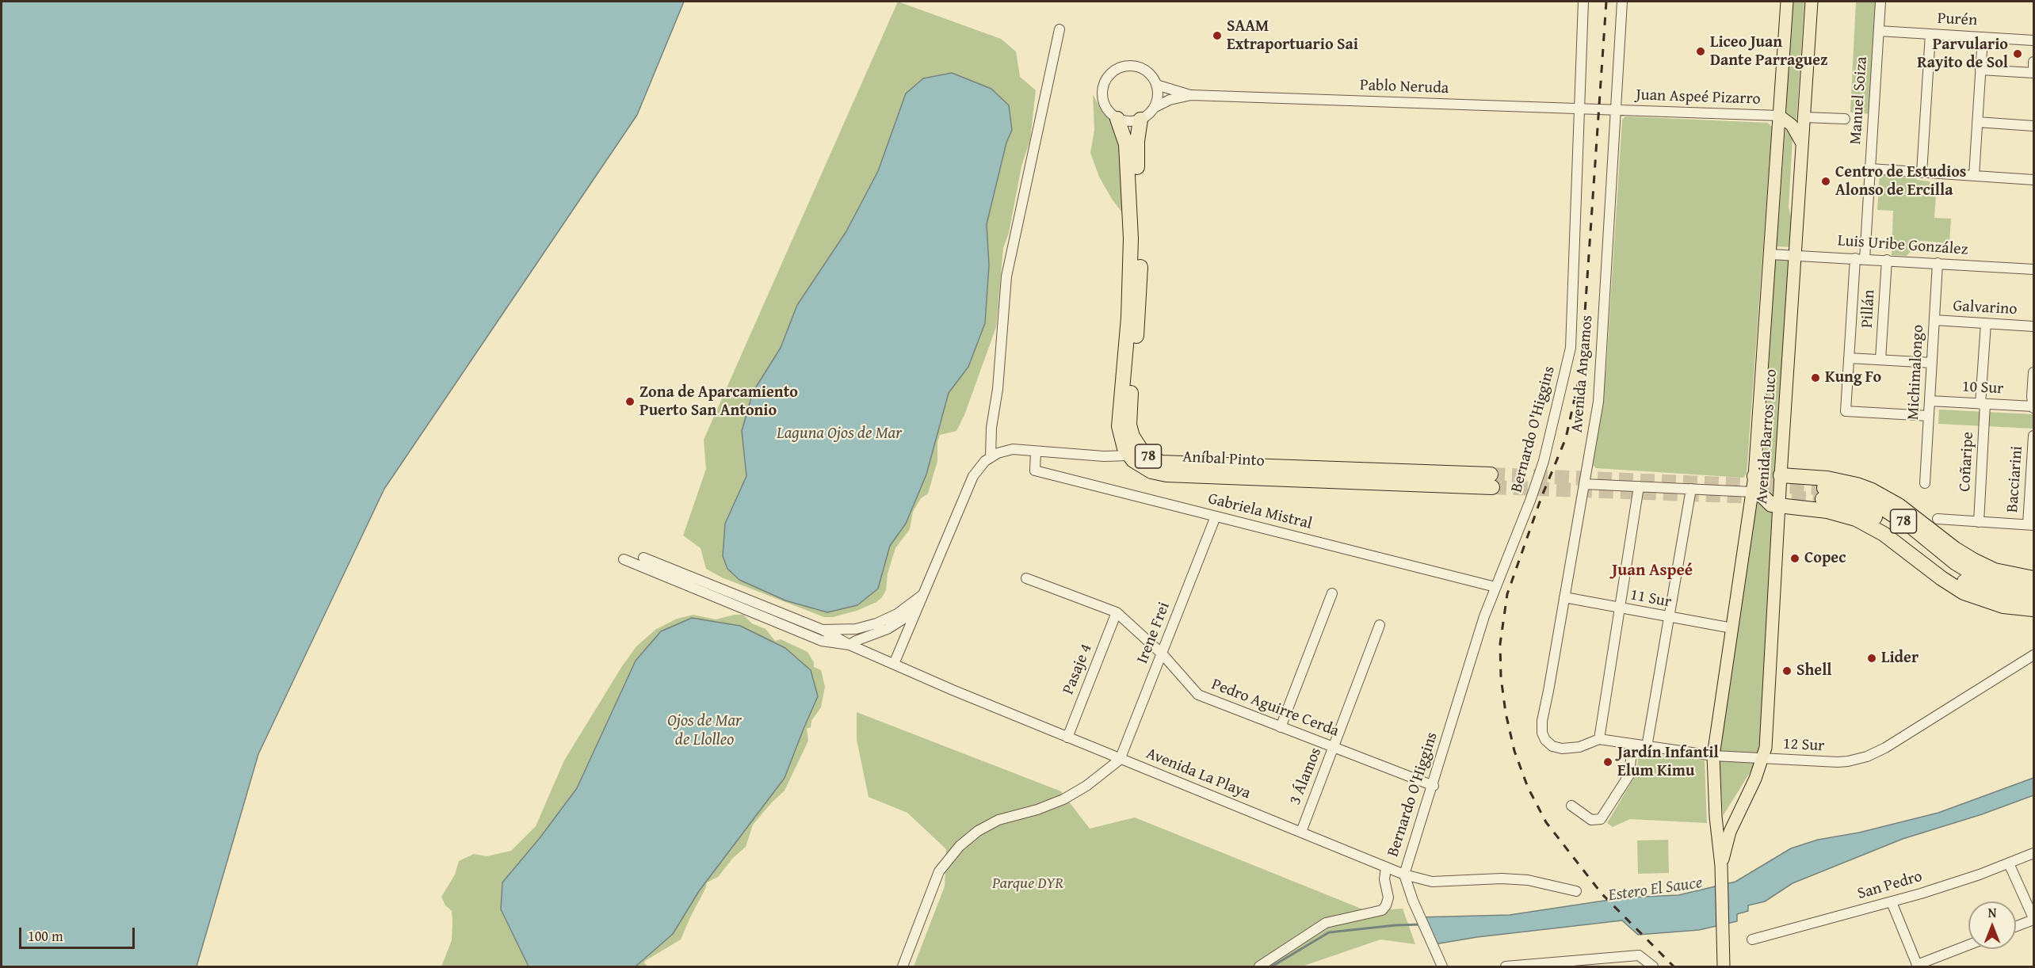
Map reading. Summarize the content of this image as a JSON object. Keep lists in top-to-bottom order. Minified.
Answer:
{"streets":{"highway":["78","Aníbal Pinto"],"main road":["Avenida Barros Luco"],"street":["Purén","Pablo Neruda","Juan Aspeé Pizarro","Manuel Soiza","Luis Uribe González","Galvarino","Pillán","Michimalongo","Avenida Angamos","10 Sur","Bernardo O'Higgins","Coñaripe","Bacciarini","Gabriela Mistral","11 Sur","Irene Frei","Pasaje 4","Pedro Aguirre Cerda","12 Sur","Avenida La Playa","3 Álamos","San Pedro"]},"crossings":[["Purén","Manuel Soiza"],["Pablo Neruda","Juan Aspeé Pizarro"],["Pablo Neruda","Avenida Angamos"],["Pablo Neruda","Bernardo O'Higgins"],["Pablo Neruda","78"],["Pablo Neruda","Aníbal Pinto"],["Juan Aspeé Pizarro","Avenida Angamos"],["Juan Aspeé Pizarro","Avenida Barros Luco"],["Manuel Soiza","Luis Uribe González"],["Manuel Soiza","Michimalongo"],["Luis Uribe González","Pillán"],["Luis Uribe González","Michimalongo"],["Luis Uribe González","Avenida Barros Luco"],["Galvarino","Michimalongo"],["Galvarino","Coñaripe"],["Michimalongo","10 Sur"],["Avenida Angamos","11 Sur"],["Avenida Angamos","12 Sur"],["10 Sur","Coñaripe"],["Bernardo O'Higgins","Gabriela Mistral"],["Bernardo O'Higgins","Pedro Aguirre Cerda"],["Bernardo O'Higgins","Avenida La Playa"],["Avenida Barros Luco","11 Sur"],["Avenida Barros Luco","12 Sur"],["78","Aníbal Pinto"],["Gabriela Mistral","Irene Frei"],["Irene Frei","Pedro Aguirre Cerda"],["Irene Frei","Avenida La Playa"],["Pasaje 4","Pedro Aguirre Cerda"],["Pasaje 4","Avenida La Playa"],["Pedro Aguirre Cerda","3 Álamos"],["Avenida La Playa","3 Álamos"]],"districts":["Juan Aspeé"],"water":["Laguna Ojos de Mar","Ojos de Mar de Llolleo","Estero El Sauce"],"parks":["Parque DYR"],"places":["SAAM Extraportuario Sai","Liceo Juan Dante Parraguez","Parvulario Rayito de Sol","Centro de Estudios Alonso de Ercilla","Kung Fo","Zona de Aparcamiento Puerto San Antonio","Copec","Lider","Shell","Jardín Infantil Elum Kimu"],"scale_bar":"100 m","north":"top"}
